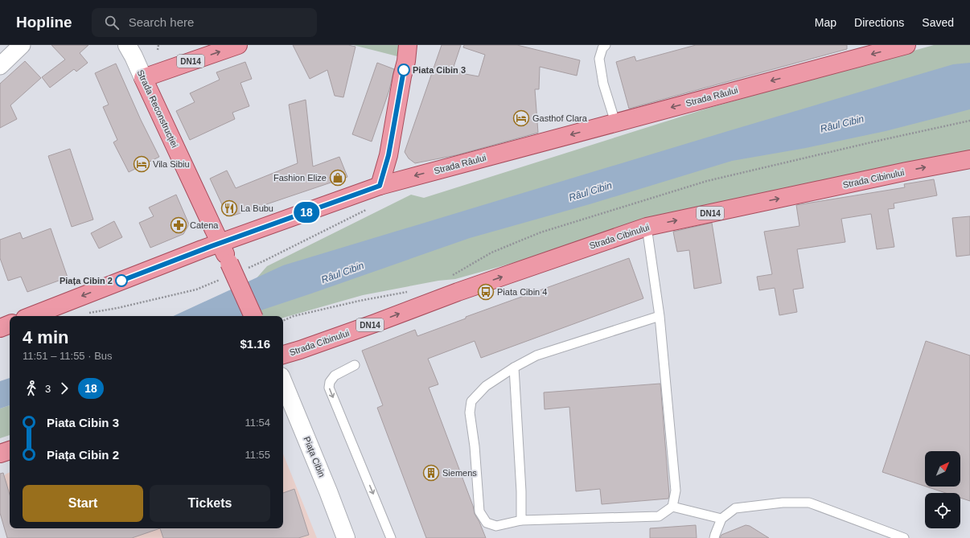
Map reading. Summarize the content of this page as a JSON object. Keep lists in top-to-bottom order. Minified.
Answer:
{"streets":{"main road":["DN14","Strada Râului","Strada Reconstrucției","Strada Cibinului"],"street":["Piața Cibin"]},"crossings":[["DN14","Strada Reconstrucției"],["Strada Râului","Strada Reconstrucției"]],"one_way":["Strada Râului","Strada Cibinului"],"water":["Râul Cibin"],"places":{"other":["Piata Cibin 3","Piața Cibin 2"],"hotel":["Gasthof Clara","Vila Sibiu"],"shop":["Fashion Elize"],"restaurant":["La Bubu"],"pharmacy":["Catena"],"bus stop":["Piata Cibin 4"],"building":["Siemens"]},"lines":["bus line 18"],"north":"top right","page":{"header":"Hopline","search":"Search here","nav":["Map","Directions","Saved"],"on_map":"18","heading":["4 min","11:51 – 11:55 · Bus","$1.16"],"legs":["3","18"],"list":[{"name":"Piata Cibin 3","value":"11:54"},{"name":"Piața Cibin 2","value":"11:55"}],"buttons":["Start","Tickets"]}}
